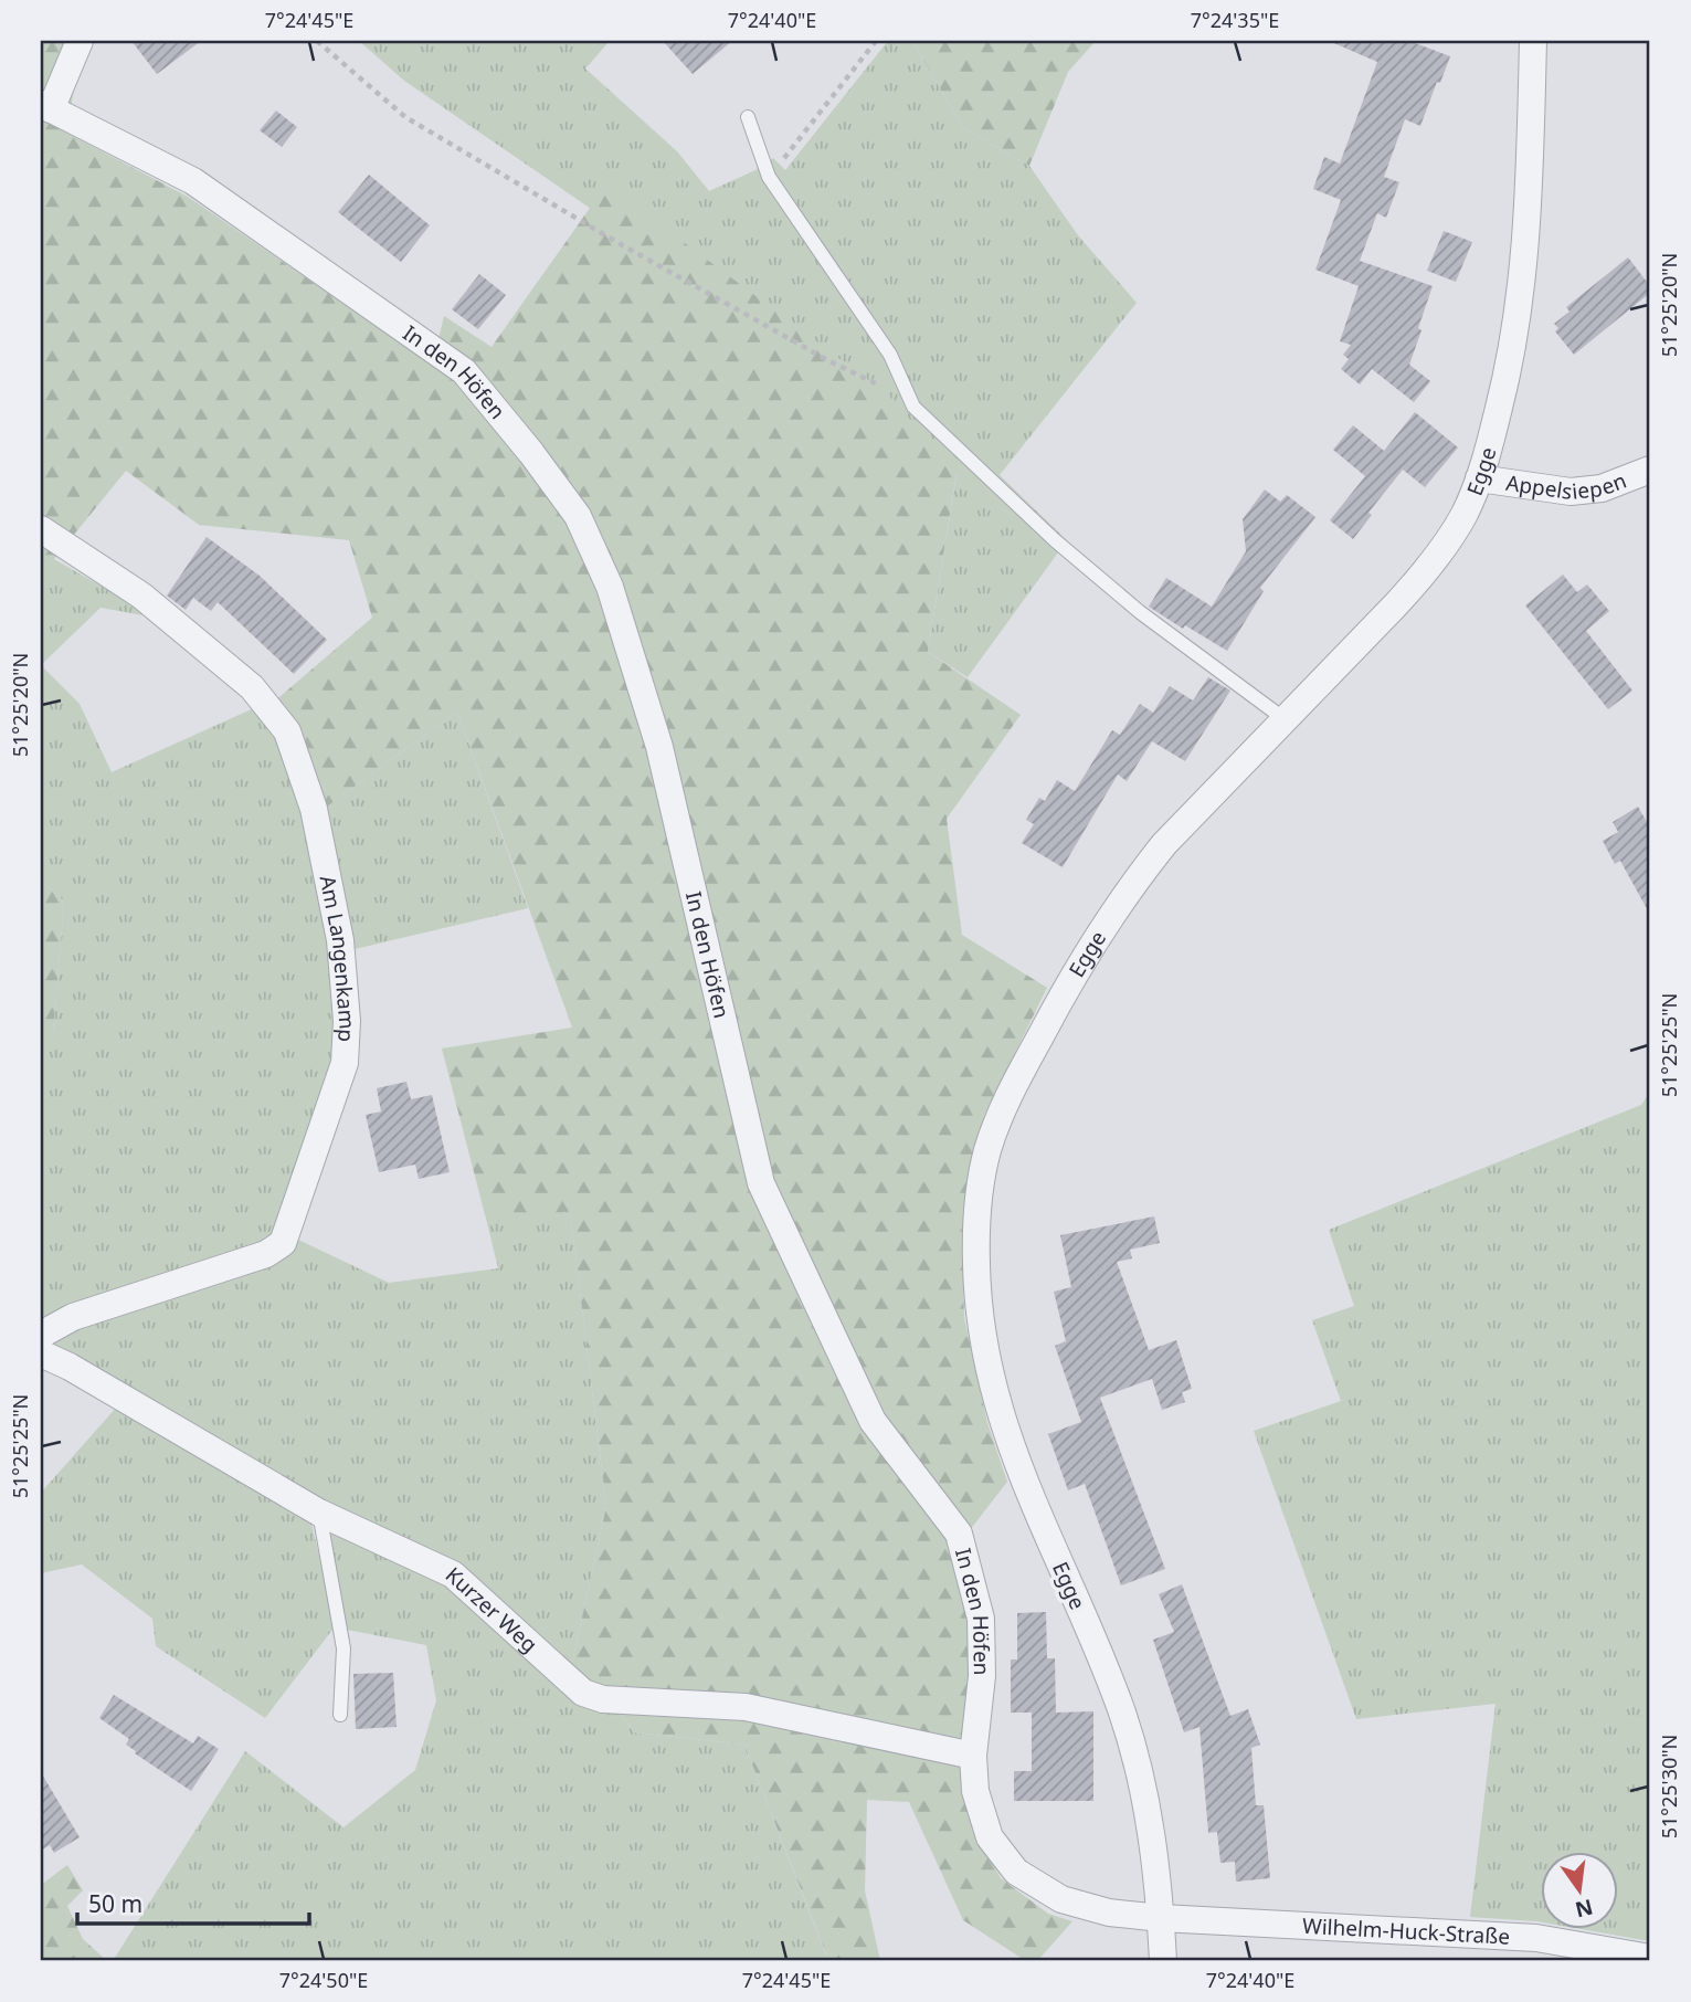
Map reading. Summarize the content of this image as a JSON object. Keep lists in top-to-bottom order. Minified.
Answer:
{"streets":{"street":["In den Höfen","Egge","Appelsiepen","Am Langenkamp","Kurzer Weg","Wilhelm-Huck-Straße"]},"crossings":[["In den Höfen","Egge"],["In den Höfen","Kurzer Weg"],["In den Höfen","Wilhelm-Huck-Straße"],["Egge","Appelsiepen"],["Egge","Wilhelm-Huck-Straße"]],"scale_bar":"50 m","north":"bottom","coordinates":["7°24'45\"E","7°24'40\"E","7°24'35\"E","51°25'20\"N","51°25'25\"N","51°25'30\"N","7°24'50\"E"]}
